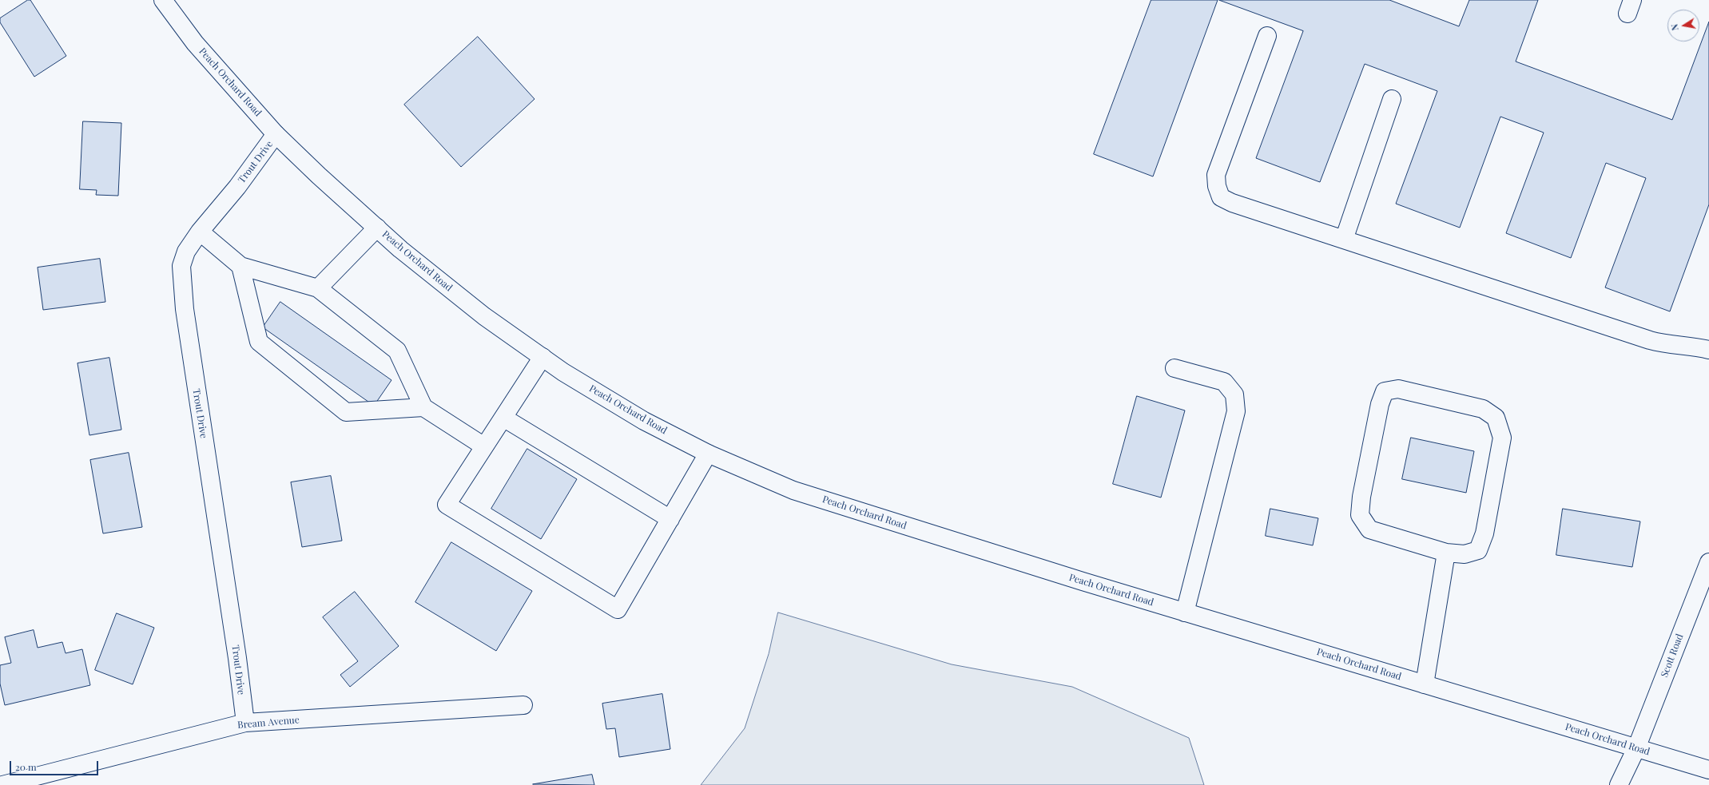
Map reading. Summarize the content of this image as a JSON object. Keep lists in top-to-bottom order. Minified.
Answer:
{"streets":{"main road":["Peach Orchard Road","Trout Drive","Scott Road","Bream Avenue"]},"crossings":[["Peach Orchard Road","Trout Drive"],["Peach Orchard Road","Scott Road"],["Trout Drive","Bream Avenue"]],"scale_bar":"20 m","north":"left"}
